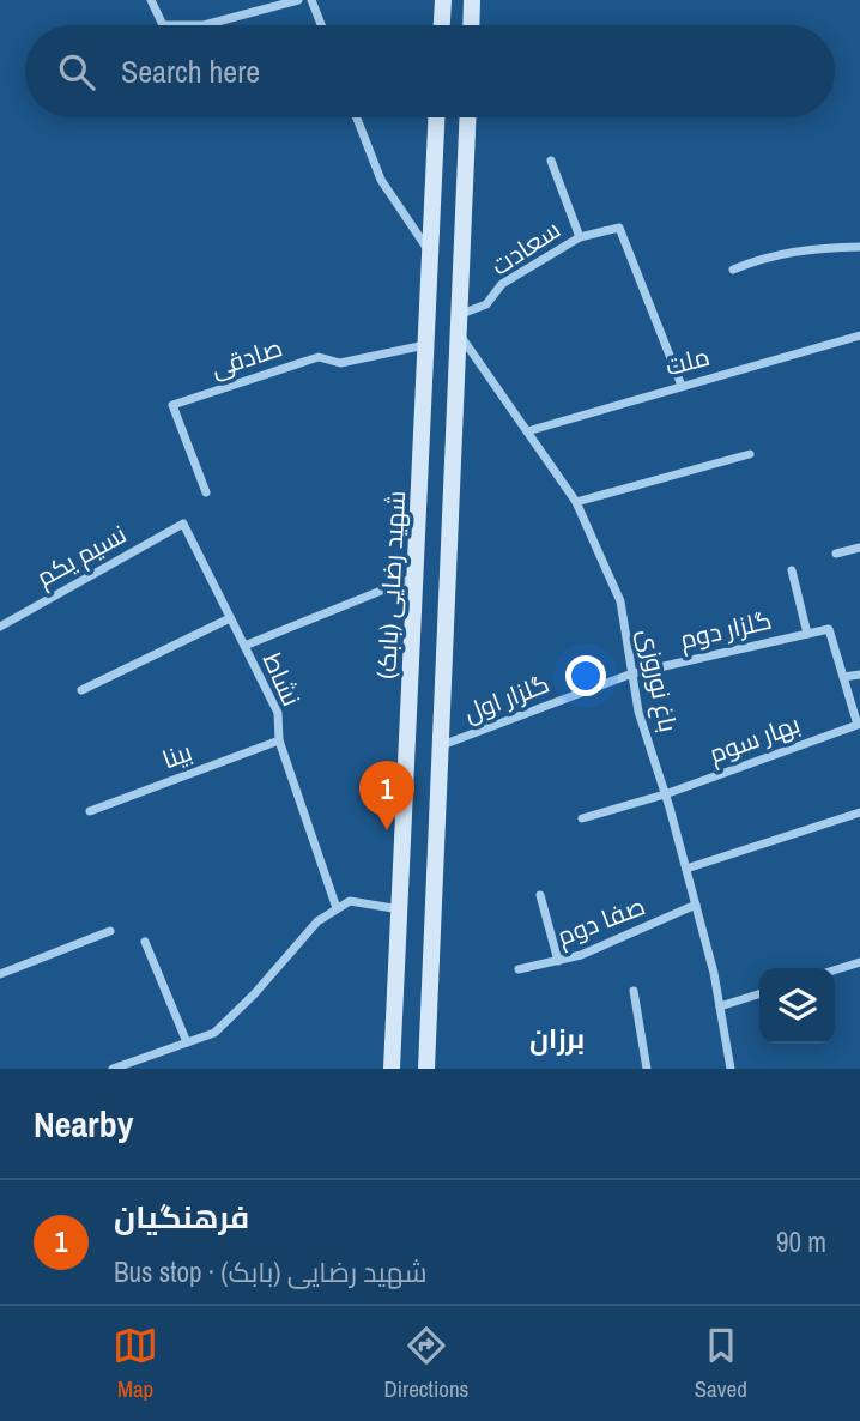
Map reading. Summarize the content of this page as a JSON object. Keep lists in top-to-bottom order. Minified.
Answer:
{"streets":{"main road":["شهید رضایی (بابک)"],"street":["سعادت","صادقی","ملت","نسیم یکم","گلزار دوم","نشاط","باغ نوروزی","گلزار اول","بهار سوم","بینا","صفا دوم"]},"crossings":[["سعادت","ملت"],["صادقی","شهید رضایی (بابک)"],["ملت","باغ نوروزی"],["نسیم یکم","نشاط"],["گلزار دوم","باغ نوروزی"],["گلزار دوم","گلزار اول"],["نشاط","بینا"],["باغ نوروزی","گلزار اول"],["باغ نوروزی","بهار سوم"],["باغ نوروزی","صفا دوم"]],"districts":["برزان"],"page":{"search":"Search here","pins":"1","heading":"Nearby","list":[{"mark":"1","name":"فرهنگیان","note":"Bus stop · شهید رضایی (بابک)","value":"90 m"}],"nav":["Map","Directions","Saved"]}}
